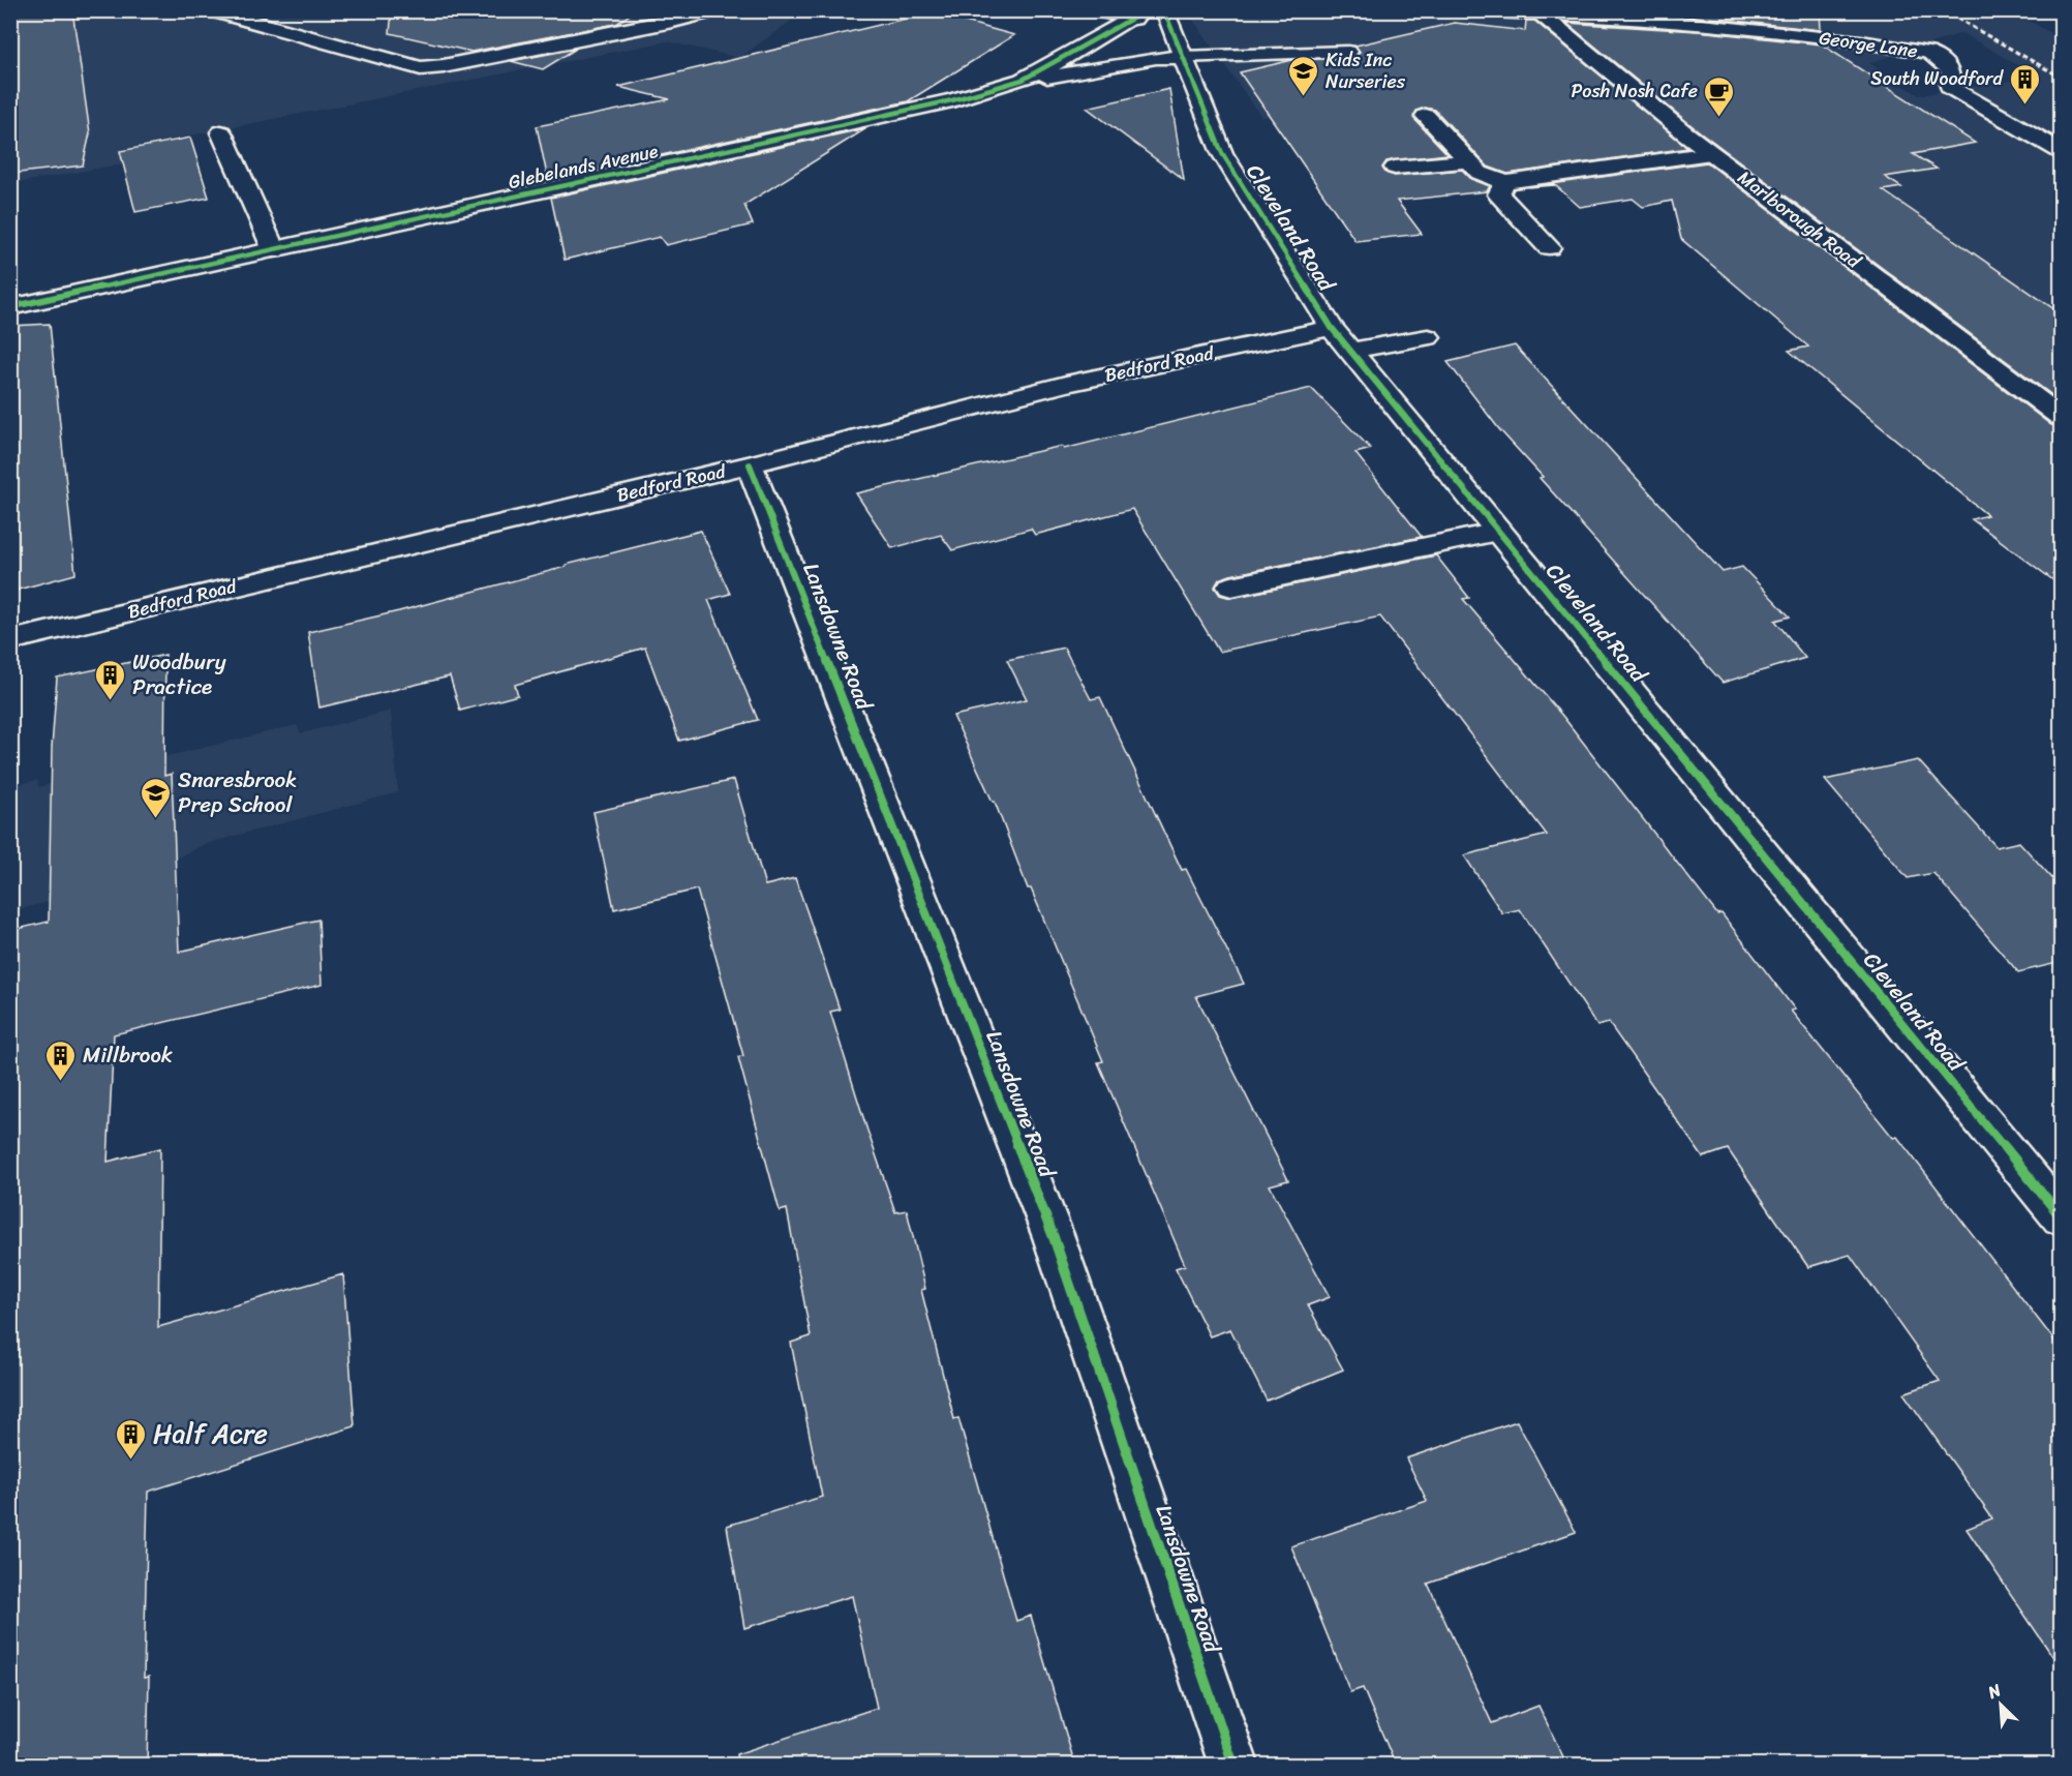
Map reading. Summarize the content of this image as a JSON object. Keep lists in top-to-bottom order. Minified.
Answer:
{"streets":{"street":["George Lane","Glebelands Avenue","Marlborough Road","Cleveland Road","Bedford Road","Lansdowne Road"]},"crossings":[["George Lane","Marlborough Road"],["Glebelands Avenue","Cleveland Road"],["Cleveland Road","Bedford Road"],["Bedford Road","Lansdowne Road"]],"places":{"school or university":["Kids Inc Nurseries","Snaresbrook Prep School"],"building":["South Woodford","Woodbury Practice","Millbrook","Half Acre"],"cafe":["Posh Nosh Cafe"]},"north":"top left"}
